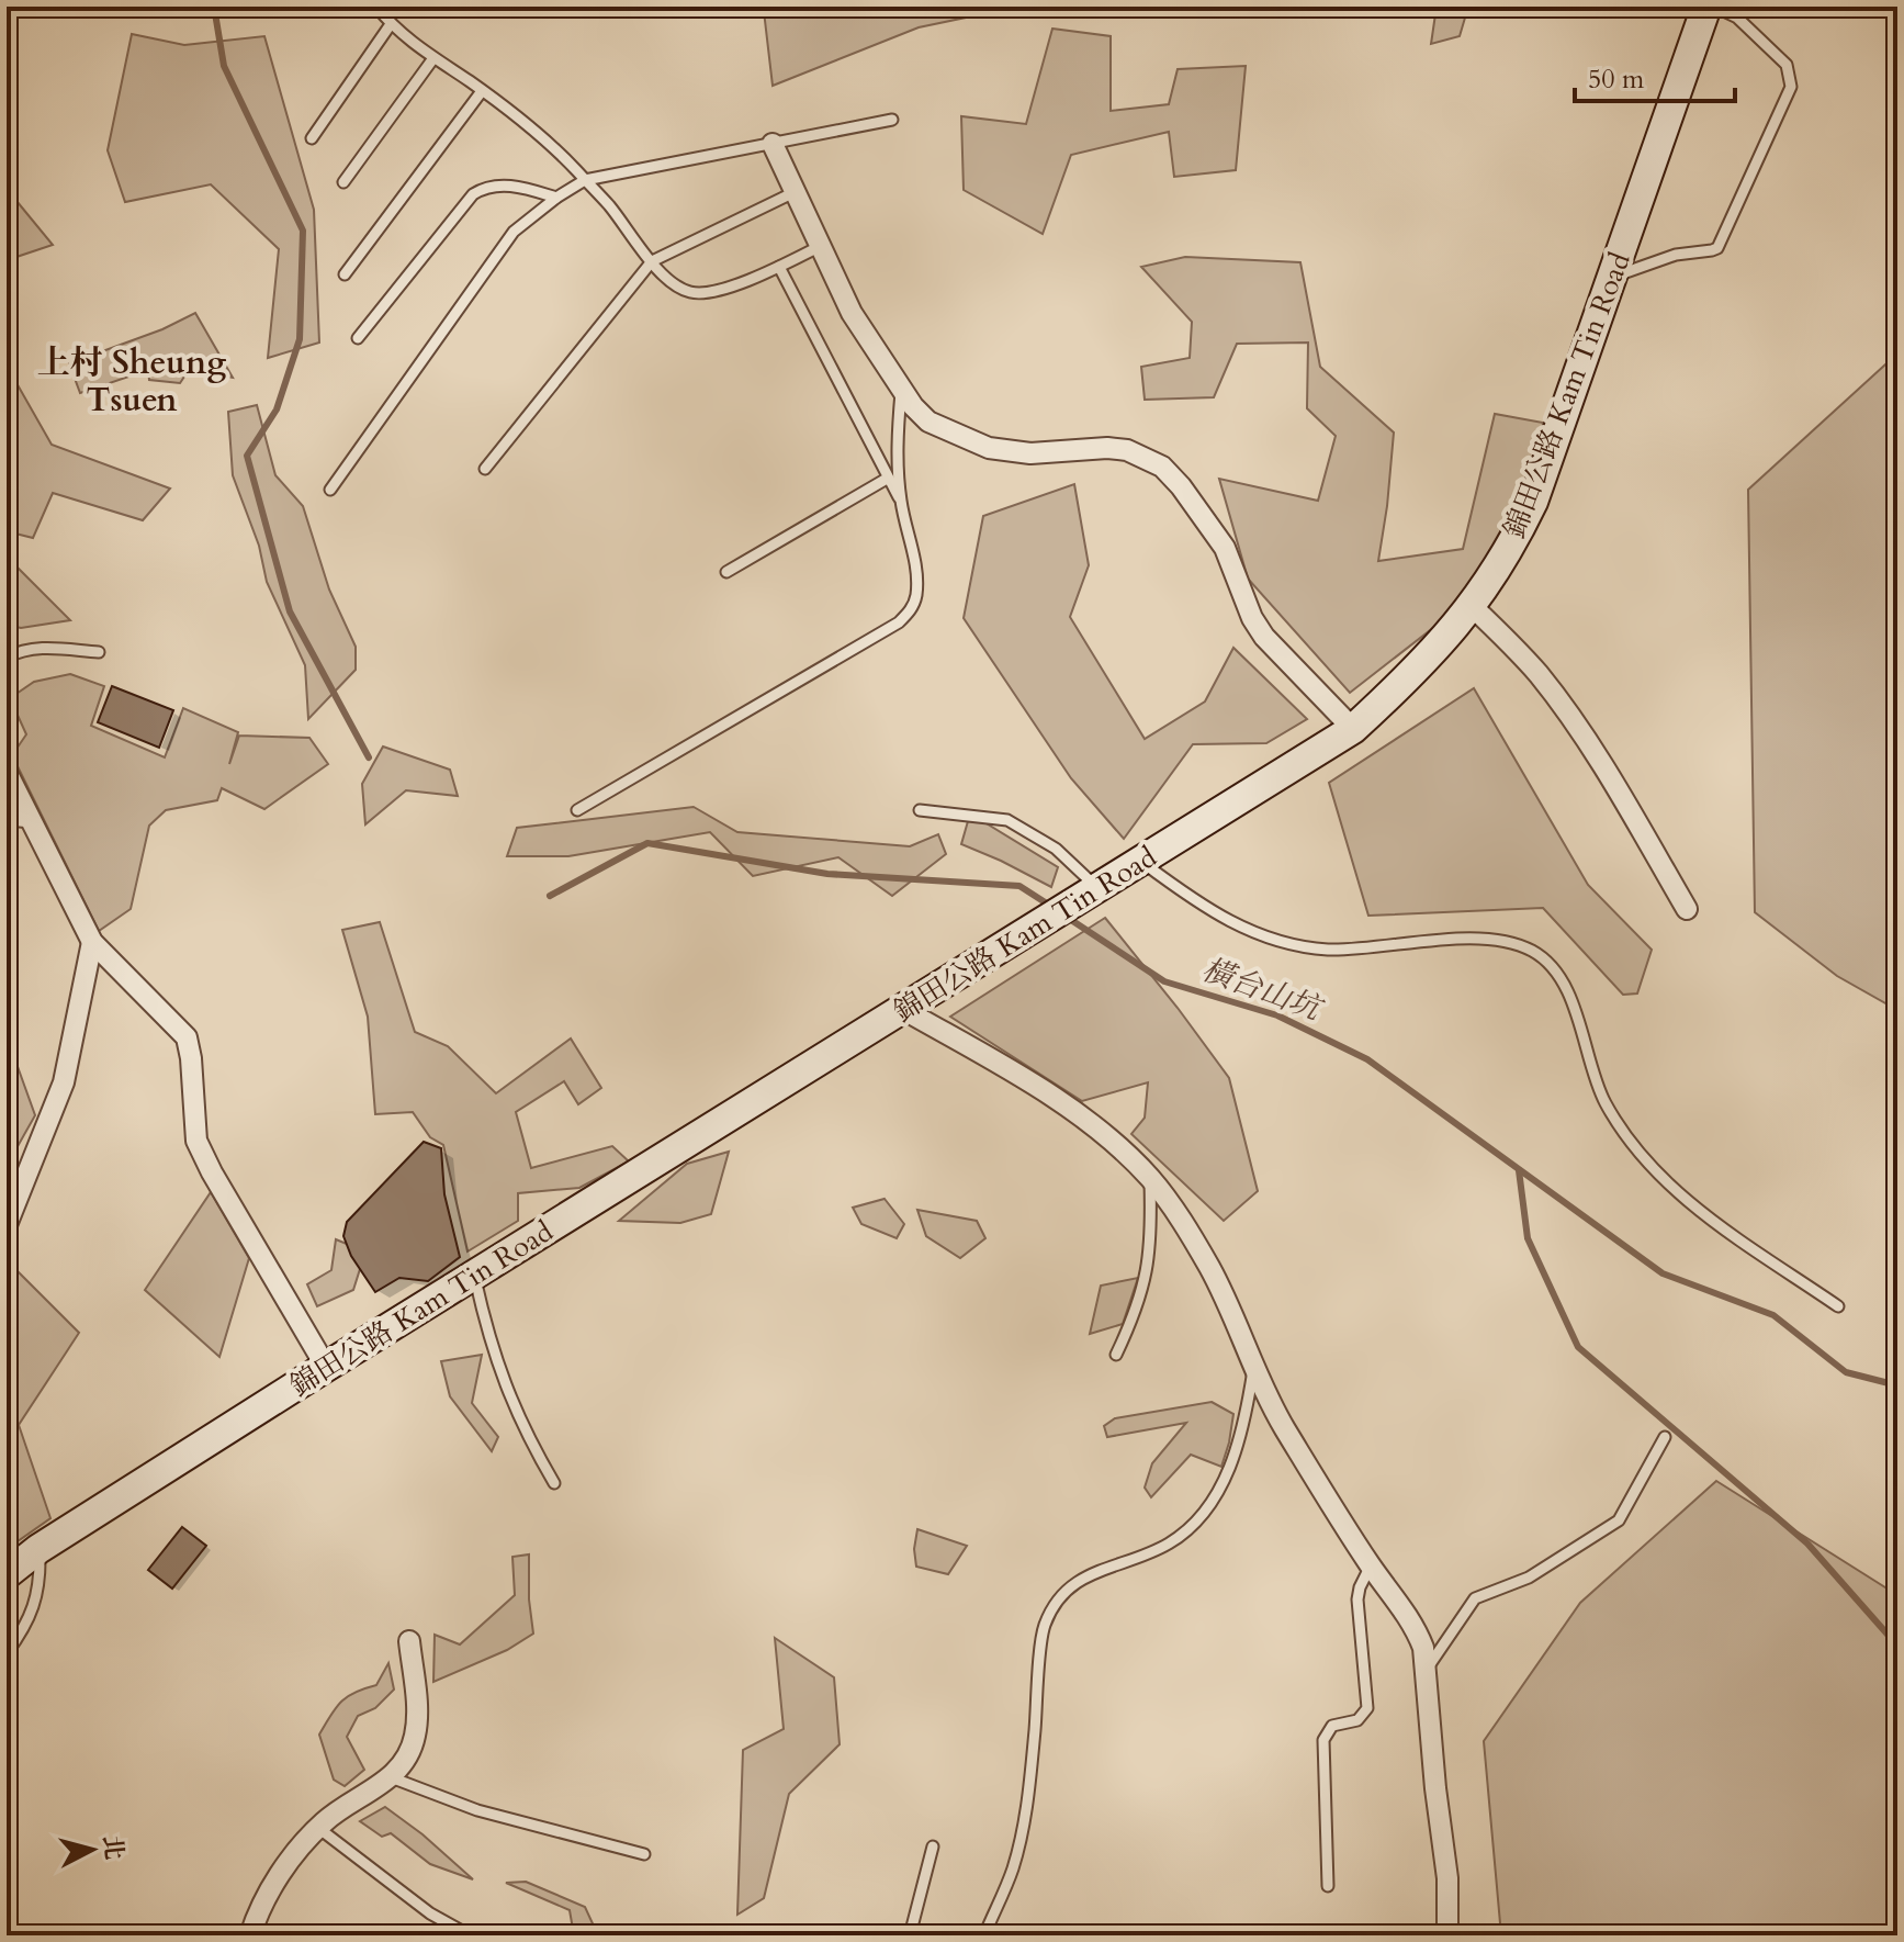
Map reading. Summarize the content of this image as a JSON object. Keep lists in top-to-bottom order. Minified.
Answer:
{"streets":{"main road":["錦田公路 Kam Tin Road"]},"districts":["上村 Sheung Tsuen"],"water":["橫台山坑"],"scale_bar":"50 m","north":"right"}
